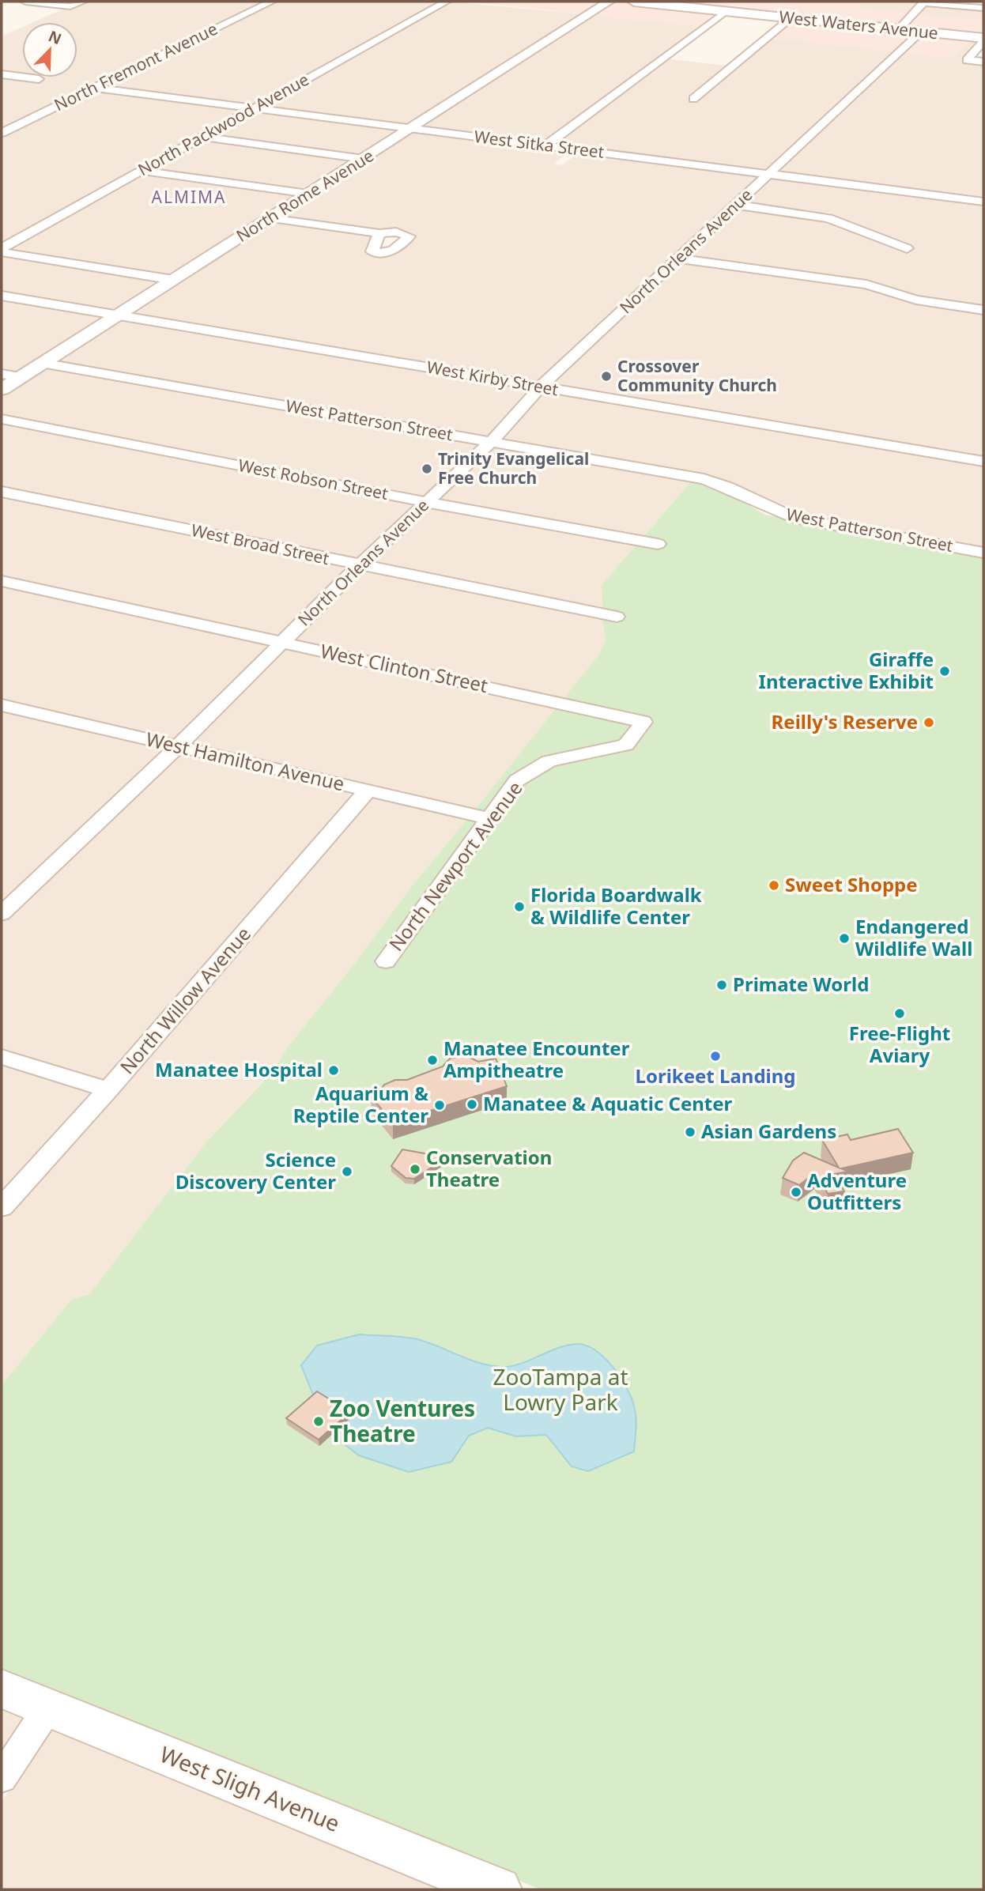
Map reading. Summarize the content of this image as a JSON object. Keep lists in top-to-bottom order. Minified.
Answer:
{"streets":{"main road":["West Waters Avenue","West Sligh Avenue"],"street":["North Fremont Avenue","North Packwood Avenue","West Sitka Street","North Rome Avenue","North Orleans Avenue","West Kirby Street","West Patterson Street","West Robson Street","West Broad Street","West Clinton Street","West Hamilton Avenue","North Newport Avenue","North Willow Avenue"]},"crossings":[["West Waters Avenue","North Orleans Avenue"],["North Fremont Avenue","West Sitka Street"],["North Packwood Avenue","West Sitka Street"],["West Sitka Street","North Rome Avenue"],["West Sitka Street","North Orleans Avenue"],["North Rome Avenue","West Kirby Street"],["North Rome Avenue","West Patterson Street"],["North Orleans Avenue","West Kirby Street"],["North Orleans Avenue","West Patterson Street"],["North Orleans Avenue","West Robson Street"],["North Orleans Avenue","West Broad Street"],["North Orleans Avenue","West Clinton Street"],["North Orleans Avenue","West Hamilton Avenue"],["West Clinton Street","North Newport Avenue"],["West Hamilton Avenue","North Newport Avenue"],["West Hamilton Avenue","North Willow Avenue"]],"districts":["ALMIMA"],"parks":["ZooTampa at Lowry Park"],"places":["Crossover Community Church","Trinity Evangelical Free Church","Giraffe Interactive Exhibit","Reilly's Reserve","Sweet Shoppe","Florida Boardwalk & Wildlife Center","Endangered Wildlife Wall","Primate World","Free-Flight Aviary","Lorikeet Landing","Manatee Encounter Ampitheatre","Manatee Hospital","Manatee & Aquatic Center","Aquarium & Reptile Center","Asian Gardens","Conservation Theatre","Science Discovery Center","Adventure Outfitters","Zoo Ventures Theatre"],"north":"top right"}
